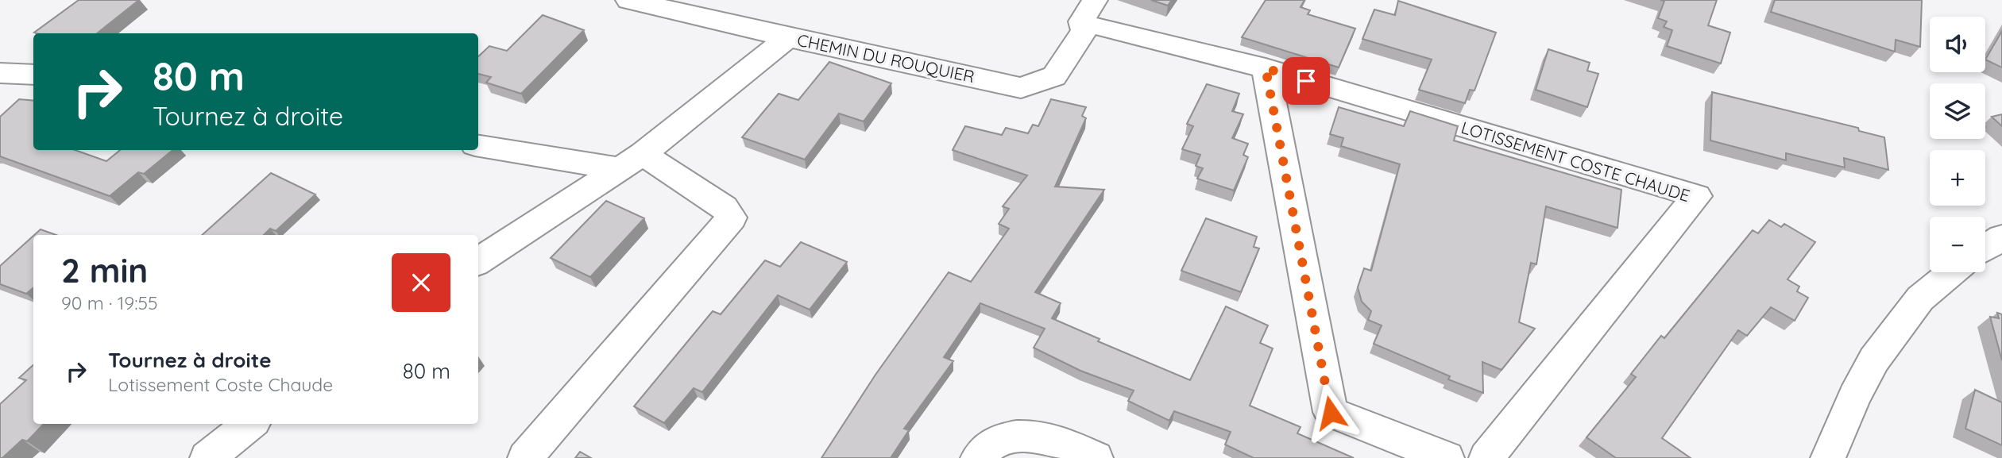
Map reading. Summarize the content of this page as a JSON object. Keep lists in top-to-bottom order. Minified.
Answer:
{"streets":{"street":["CHEMIN DU ROUQUIER","LOTISSEMENT COSTE CHAUDE"]},"page":{"map_buttons":["+","−"],"turn":["80 m","Tournez à droite"],"heading":["2 min","90 m · 19:55"],"list":[{"name":"Tournez à droite","note":"Lotissement Coste Chaude","value":"80 m"}]}}
